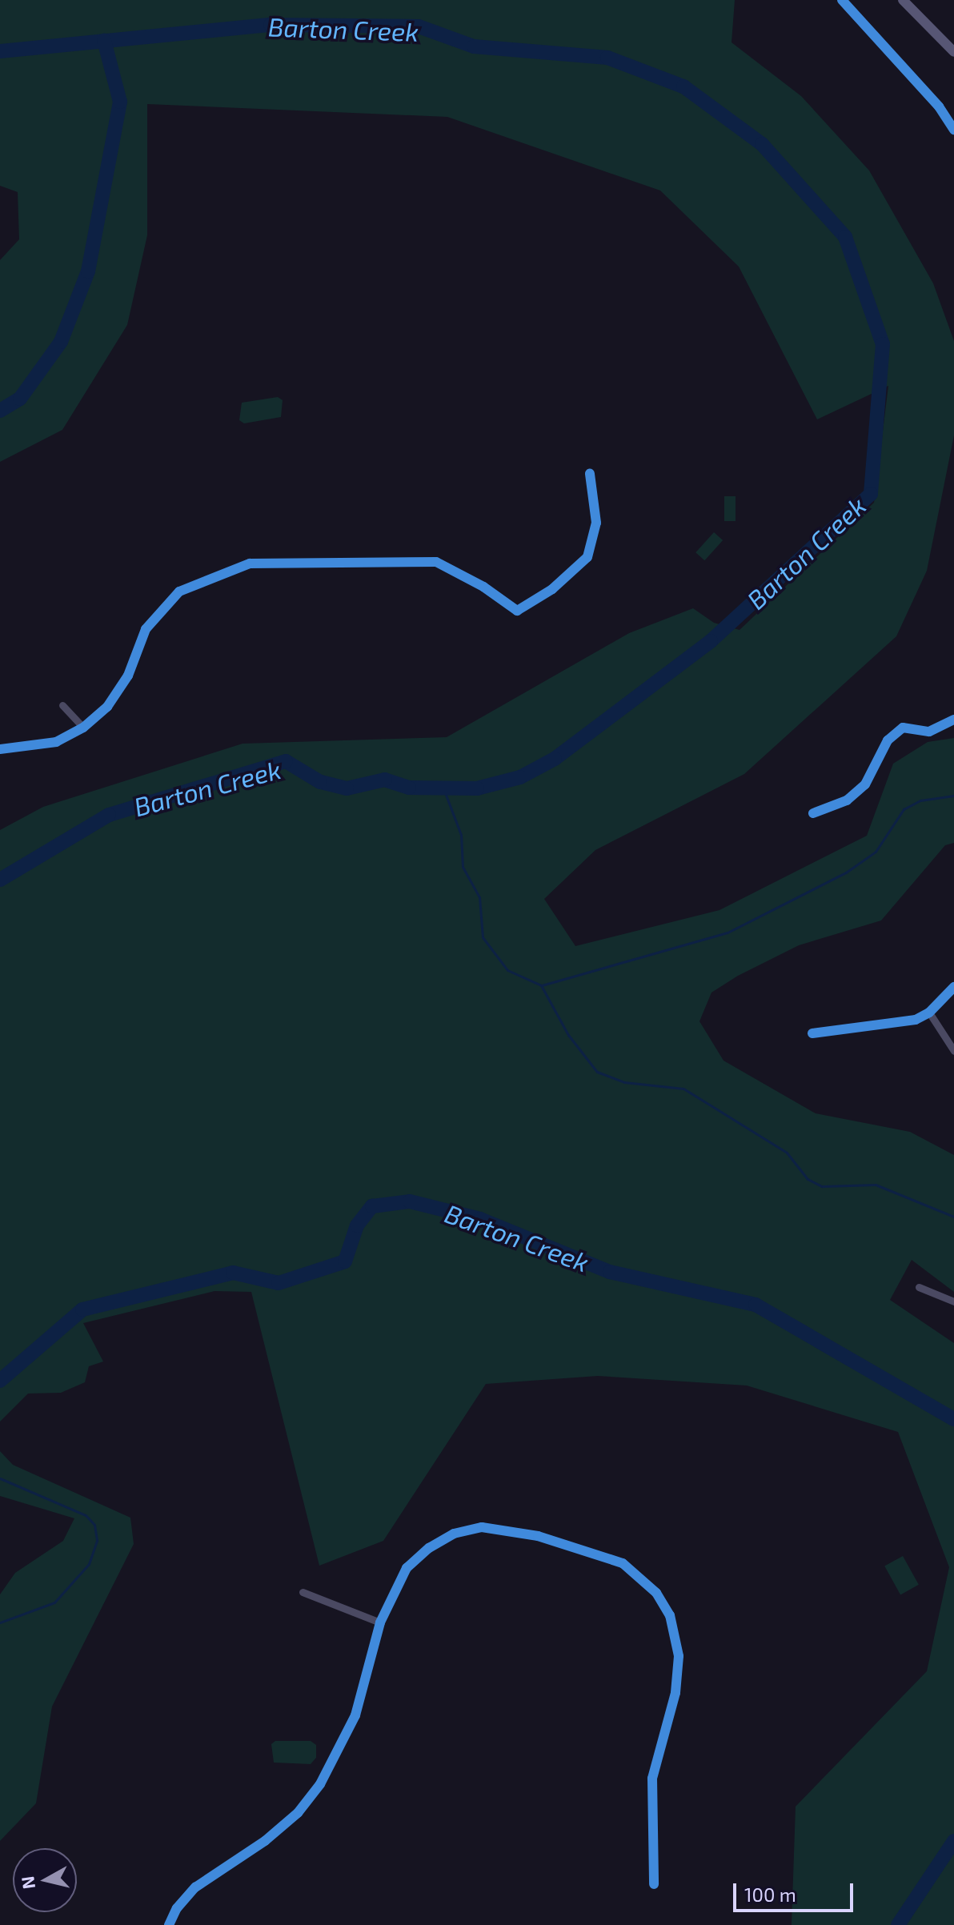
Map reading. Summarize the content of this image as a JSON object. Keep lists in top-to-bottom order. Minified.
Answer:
{"water":["Barton Creek"],"scale_bar":"100 m","north":"left"}
